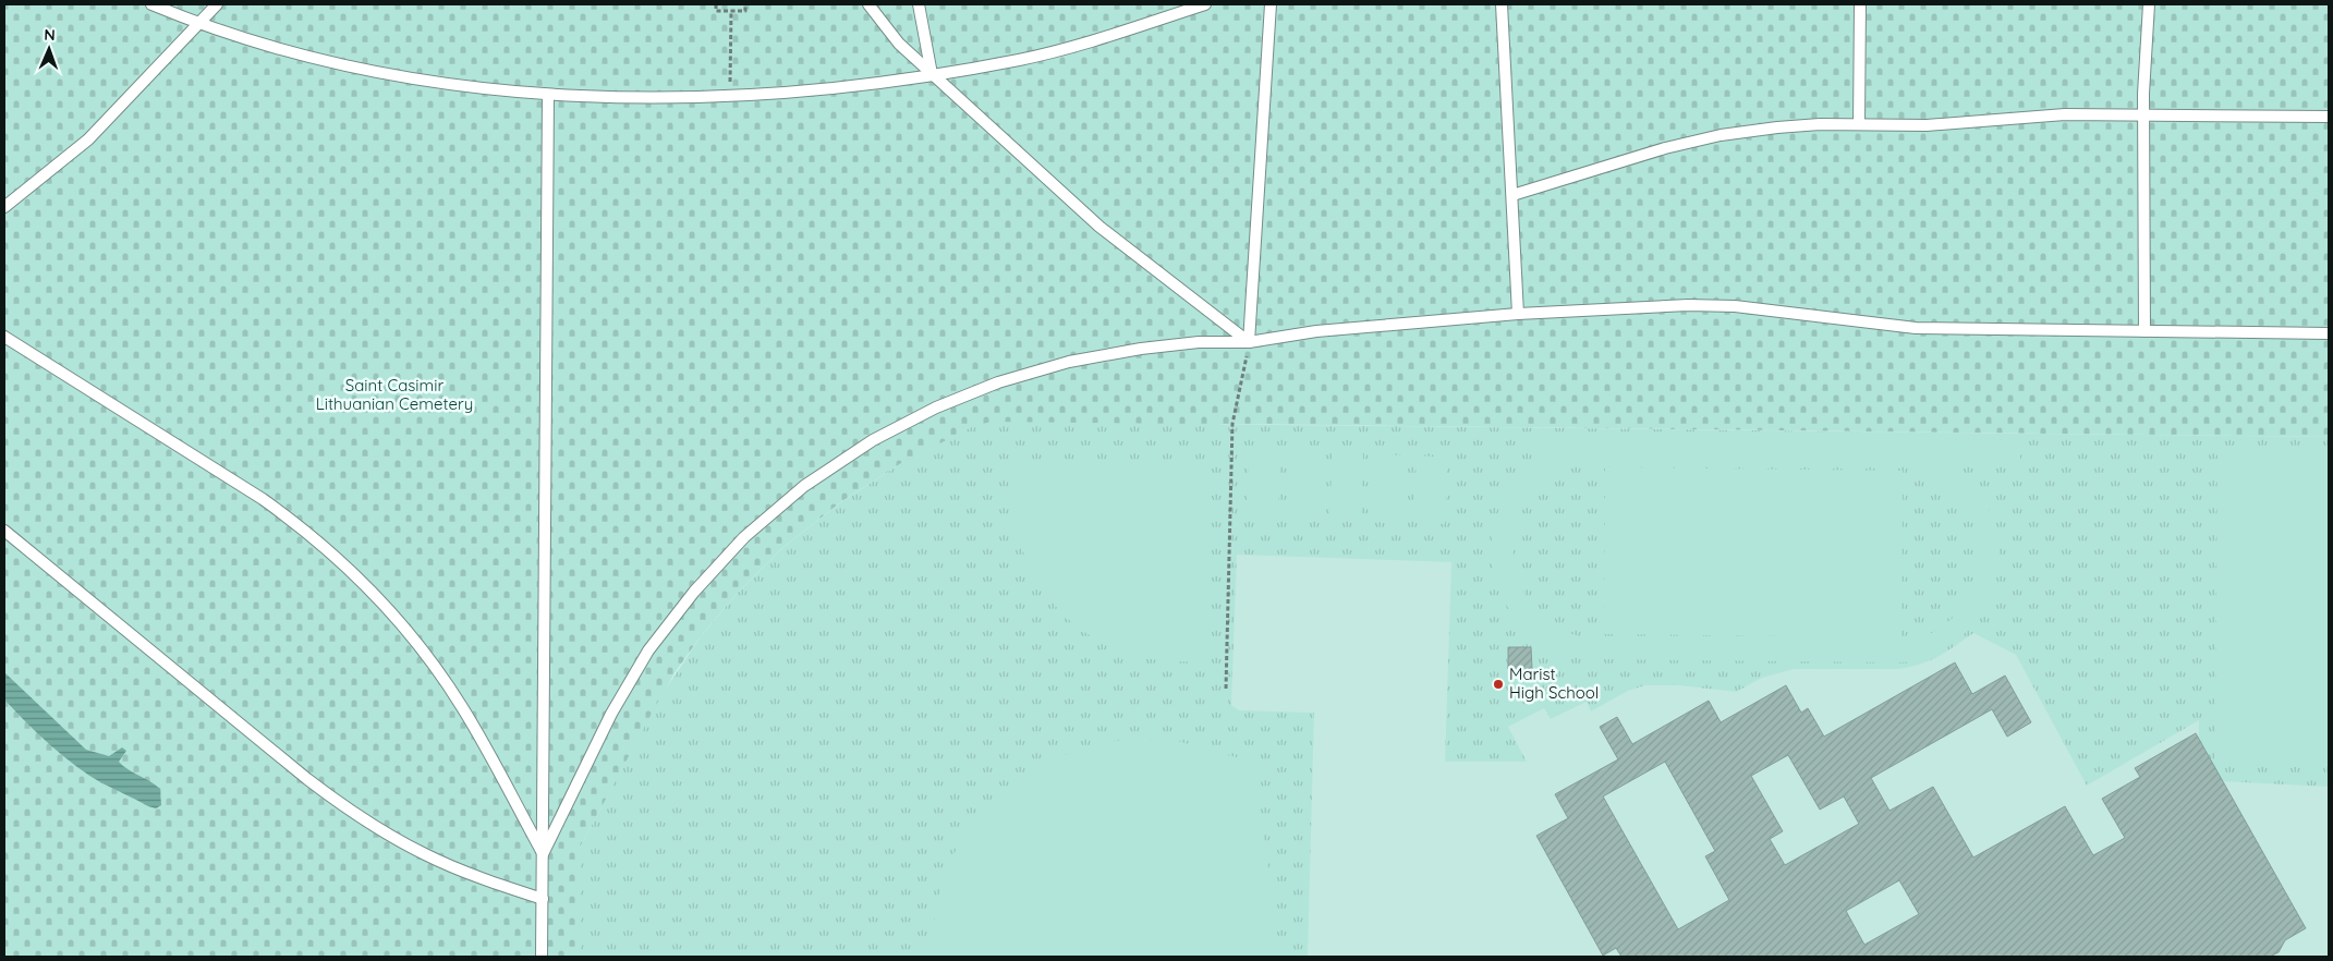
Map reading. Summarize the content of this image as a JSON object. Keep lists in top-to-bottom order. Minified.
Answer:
{"parks":["Saint Casimir Lithuanian Cemetery"],"places":["Marist High School"],"north":"top"}
